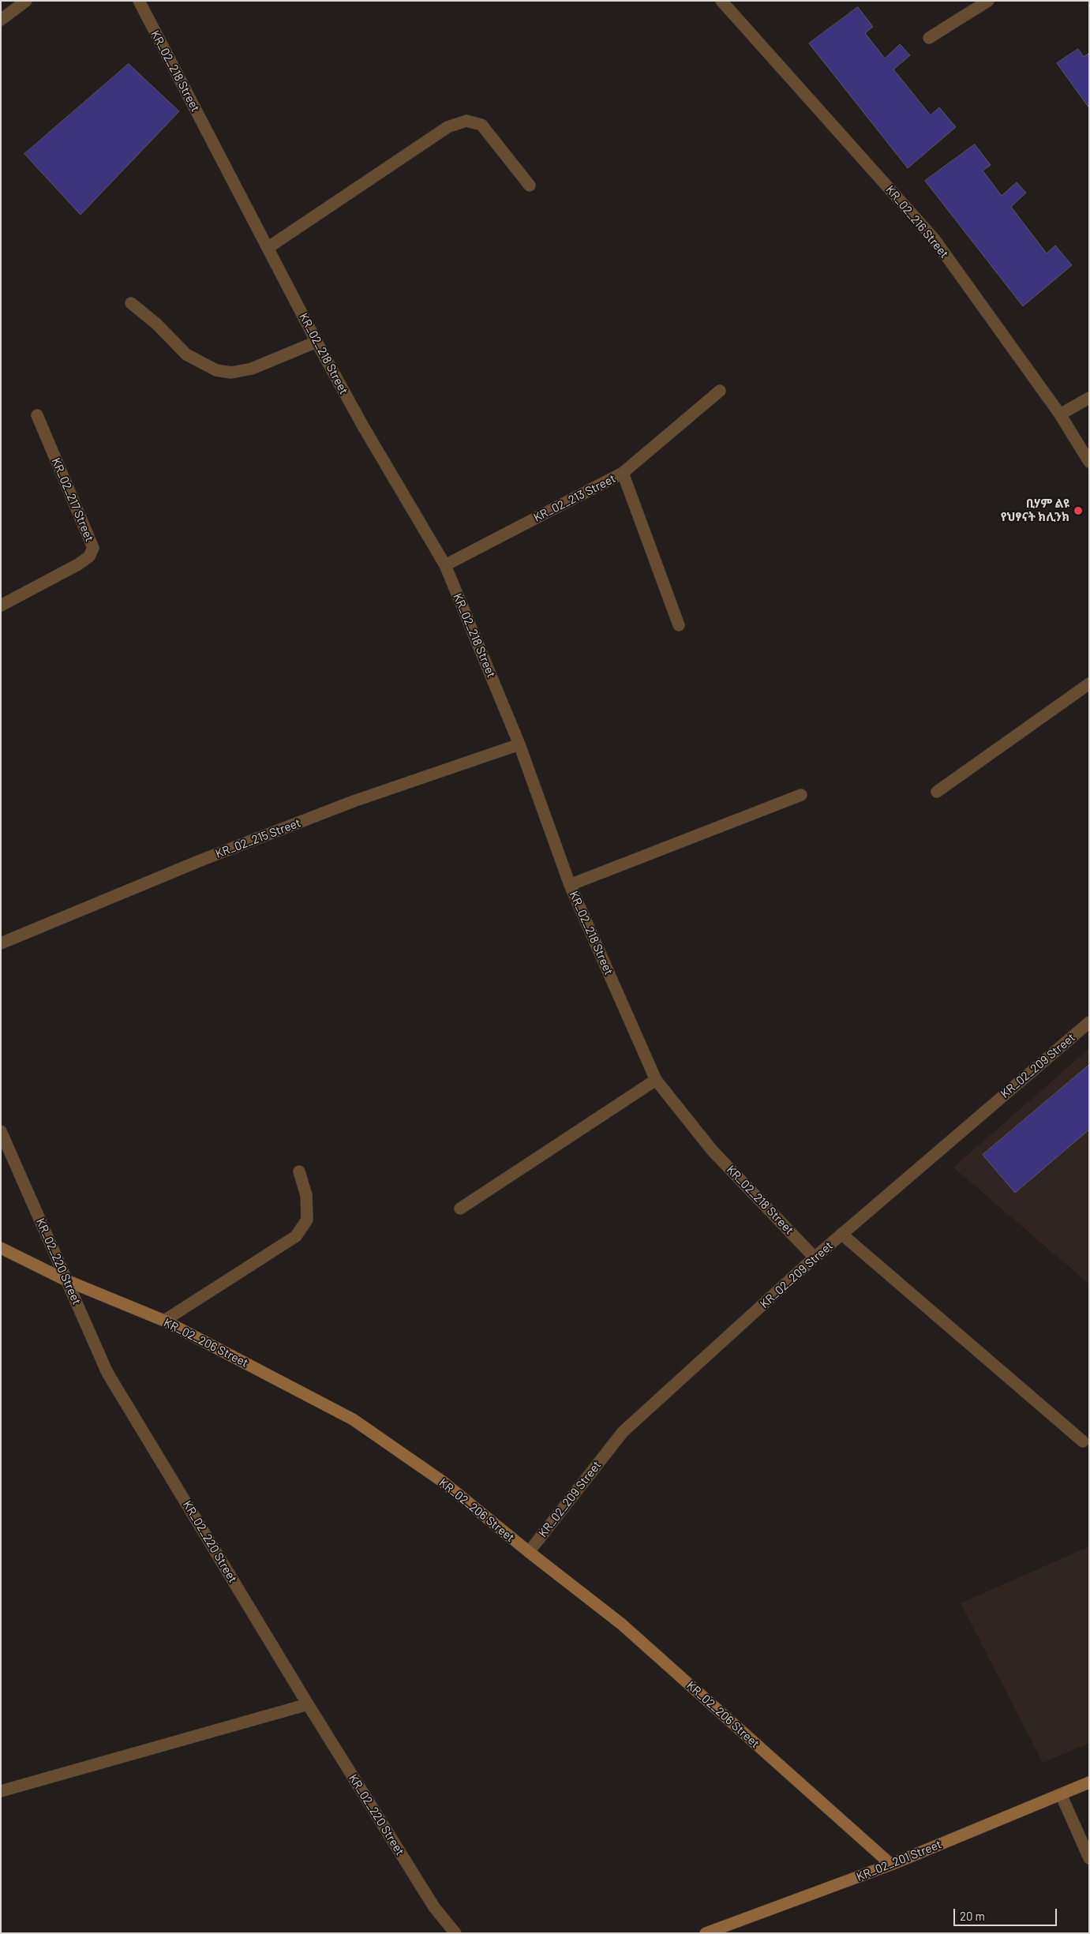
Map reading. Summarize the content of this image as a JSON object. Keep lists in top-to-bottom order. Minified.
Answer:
{"streets":{"street":["KR_02_218 Street","KR_02_216 Street","KR_02_213 Street","KR_02_217 Street","KR_02_215 Street","KR_02_209 Street","KR_02_220 Street","KR_02_206 Street","KR_02_201 Street"]},"crossings":[["KR_02_218 Street","KR_02_213 Street"],["KR_02_218 Street","KR_02_215 Street"],["KR_02_218 Street","KR_02_209 Street"],["KR_02_209 Street","KR_02_206 Street"],["KR_02_220 Street","KR_02_206 Street"],["KR_02_206 Street","KR_02_201 Street"]],"places":["ቢሃም ልዩ የህፃናት ክሊንክ"],"scale_bar":"20 m"}
